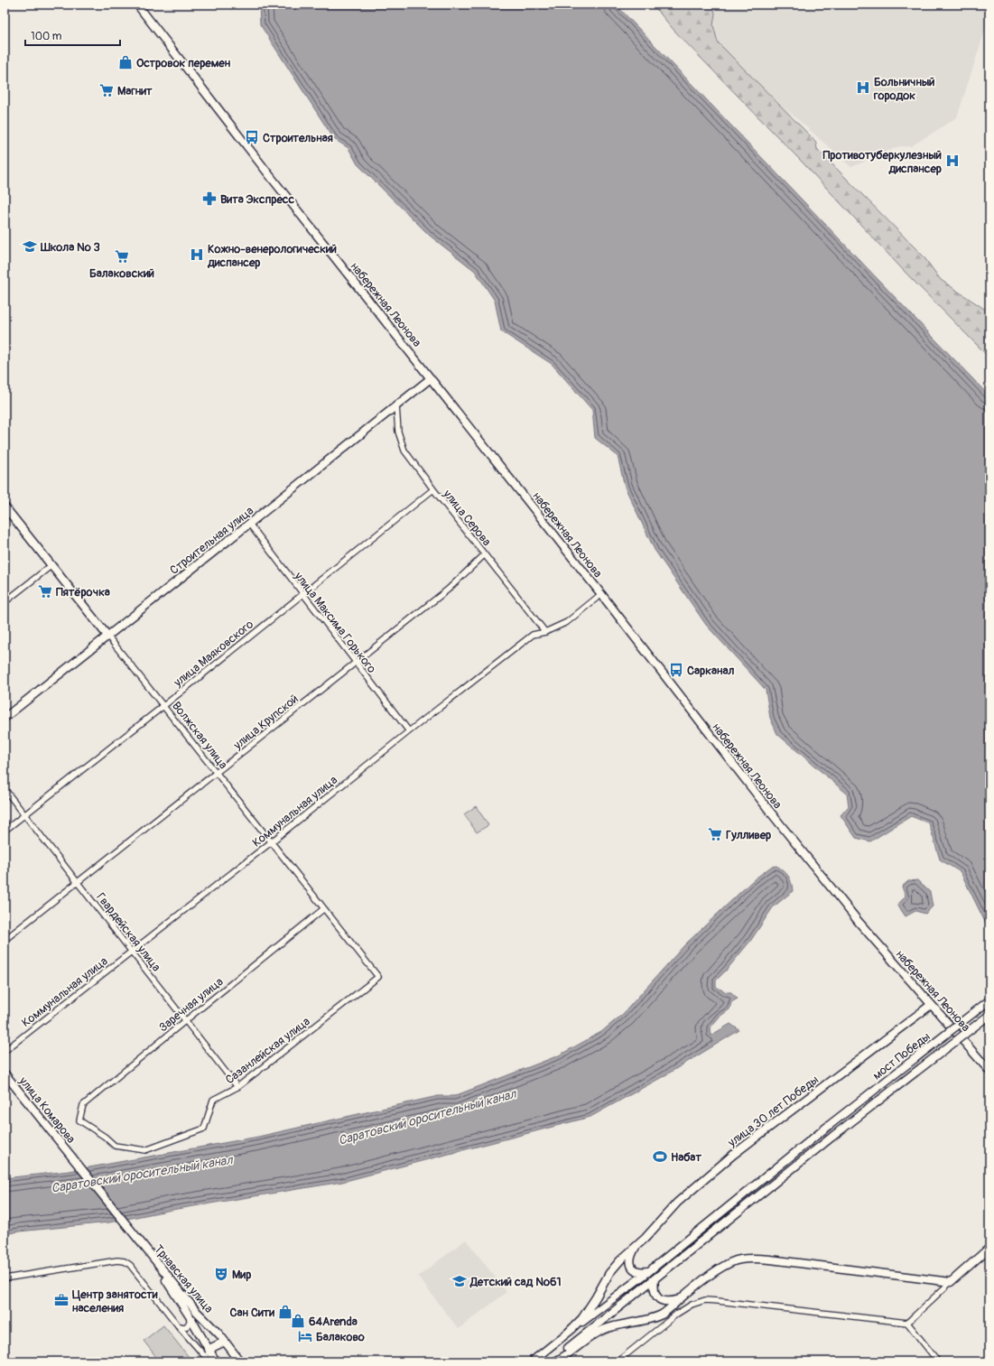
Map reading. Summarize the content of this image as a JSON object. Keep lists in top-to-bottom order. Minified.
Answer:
{"streets":{"main road":["набережная Леонова","Строительная улица","Волжская улица","мост Победы","улица Комарова","улица 30 лет Победы","Трнавская улица"],"street":["улица Серова","улица Максима Горького","улица Маяковского","улица Крупской","Коммунальная улица","Гвардейская улица","Заречная улица","Сазанлейская улица"]},"crossings":[["набережная Леонова","Строительная улица"],["набережная Леонова","Коммунальная улица"],["набережная Леонова","улица 30 лет Победы"],["улица Серова","Строительная улица"],["улица Серова","улица Маяковского"],["улица Серова","улица Крупской"],["улица Серова","Коммунальная улица"],["Строительная улица","улица Максима Горького"],["Строительная улица","Волжская улица"],["улица Максима Горького","улица Маяковского"],["улица Максима Горького","улица Крупской"],["улица Максима Горького","Коммунальная улица"],["улица Маяковского","Волжская улица"],["улица Маяковского","Гвардейская улица"],["улица Крупской","Волжская улица"],["улица Крупской","Гвардейская улица"],["Волжская улица","Коммунальная улица"],["Волжская улица","Заречная улица"],["Волжская улица","Сазанлейская улица"],["Коммунальная улица","Гвардейская улица"],["Гвардейская улица","Заречная улица"],["Гвардейская улица","Сазанлейская улица"],["Заречная улица","Сазанлейская улица"],["улица Комарова","Трнавская улица"]],"water":["Саратовский оросительный канал"],"places":{"shop":["Островок перемен","Сан Сити","64Arenda"],"hospital":["Больничный городок","Противотуберкулезный диспансер","Кожно-венерологический диспансер"],"supermarket":["Магнит","Балаковский","Пятёрочка","Гулливер"],"bus stop":["Строительная","Сарканал"],"pharmacy":["Вита Экспресс"],"school or university":["Школа № 3","Детский сад №61"],"sports":["Набат"],"theatre":["Мир"],"office":["Центр занятости населения"],"hotel":["Балаково"]},"scale_bar":"100 m"}
